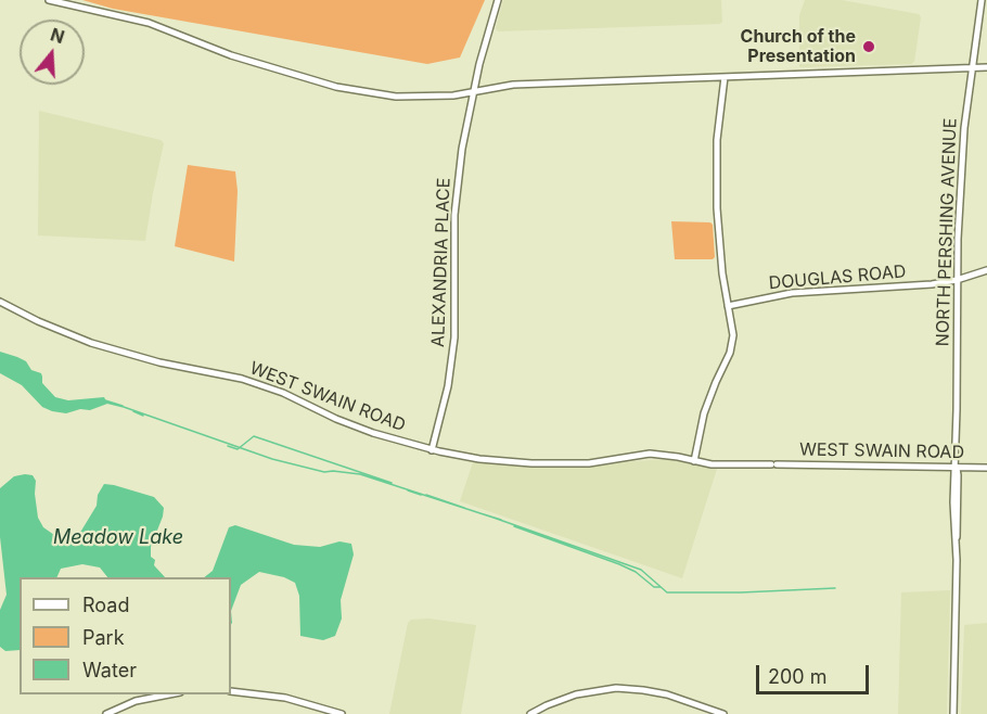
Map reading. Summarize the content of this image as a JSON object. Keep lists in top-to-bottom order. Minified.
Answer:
{"streets":{"street":["NORTH PERSHING AVENUE","ALEXANDRIA PLACE","DOUGLAS ROAD","WEST SWAIN ROAD"]},"crossings":[["NORTH PERSHING AVENUE","DOUGLAS ROAD"],["NORTH PERSHING AVENUE","WEST SWAIN ROAD"],["ALEXANDRIA PLACE","WEST SWAIN ROAD"]],"water":["Meadow Lake"],"places":["Church of the Presentation"],"legend":["Road","Park","Water"],"scale_bar":"200 m","north":"top"}
